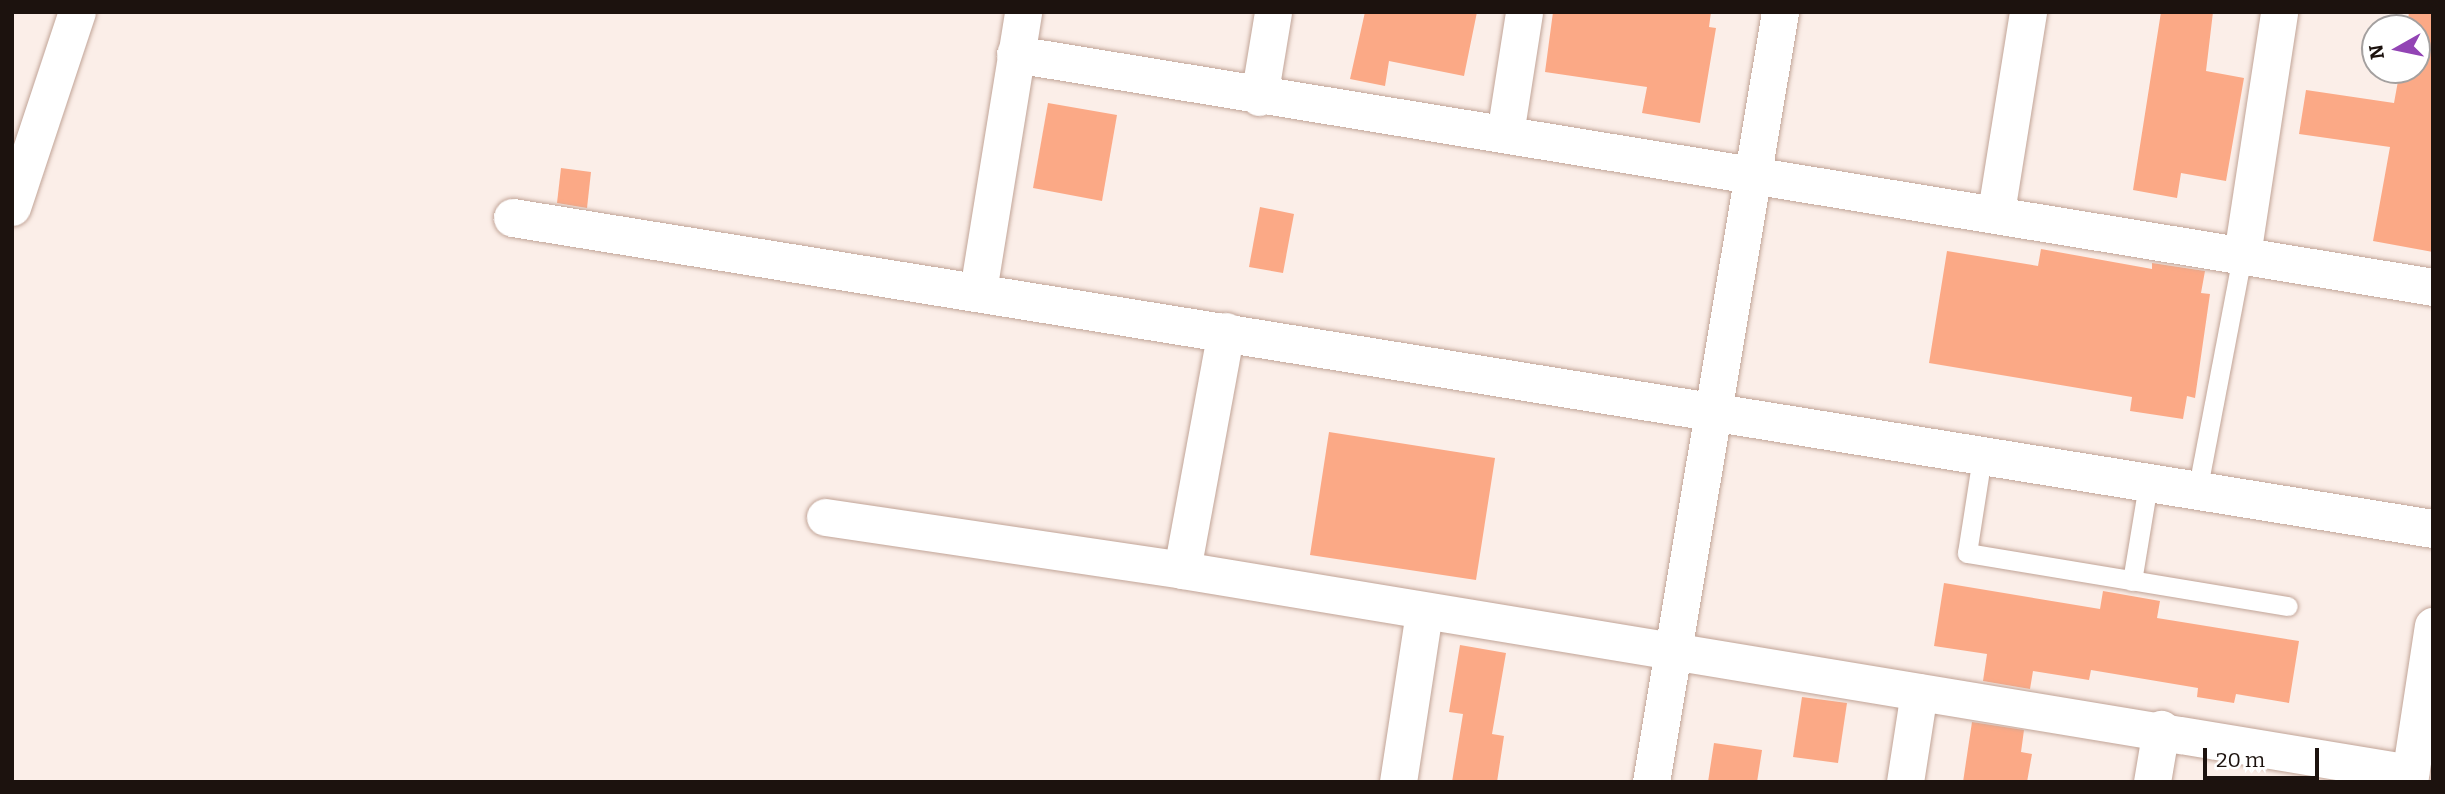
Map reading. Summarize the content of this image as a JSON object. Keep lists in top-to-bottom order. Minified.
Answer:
{"scale_bar":"20 m","north":"left"}
